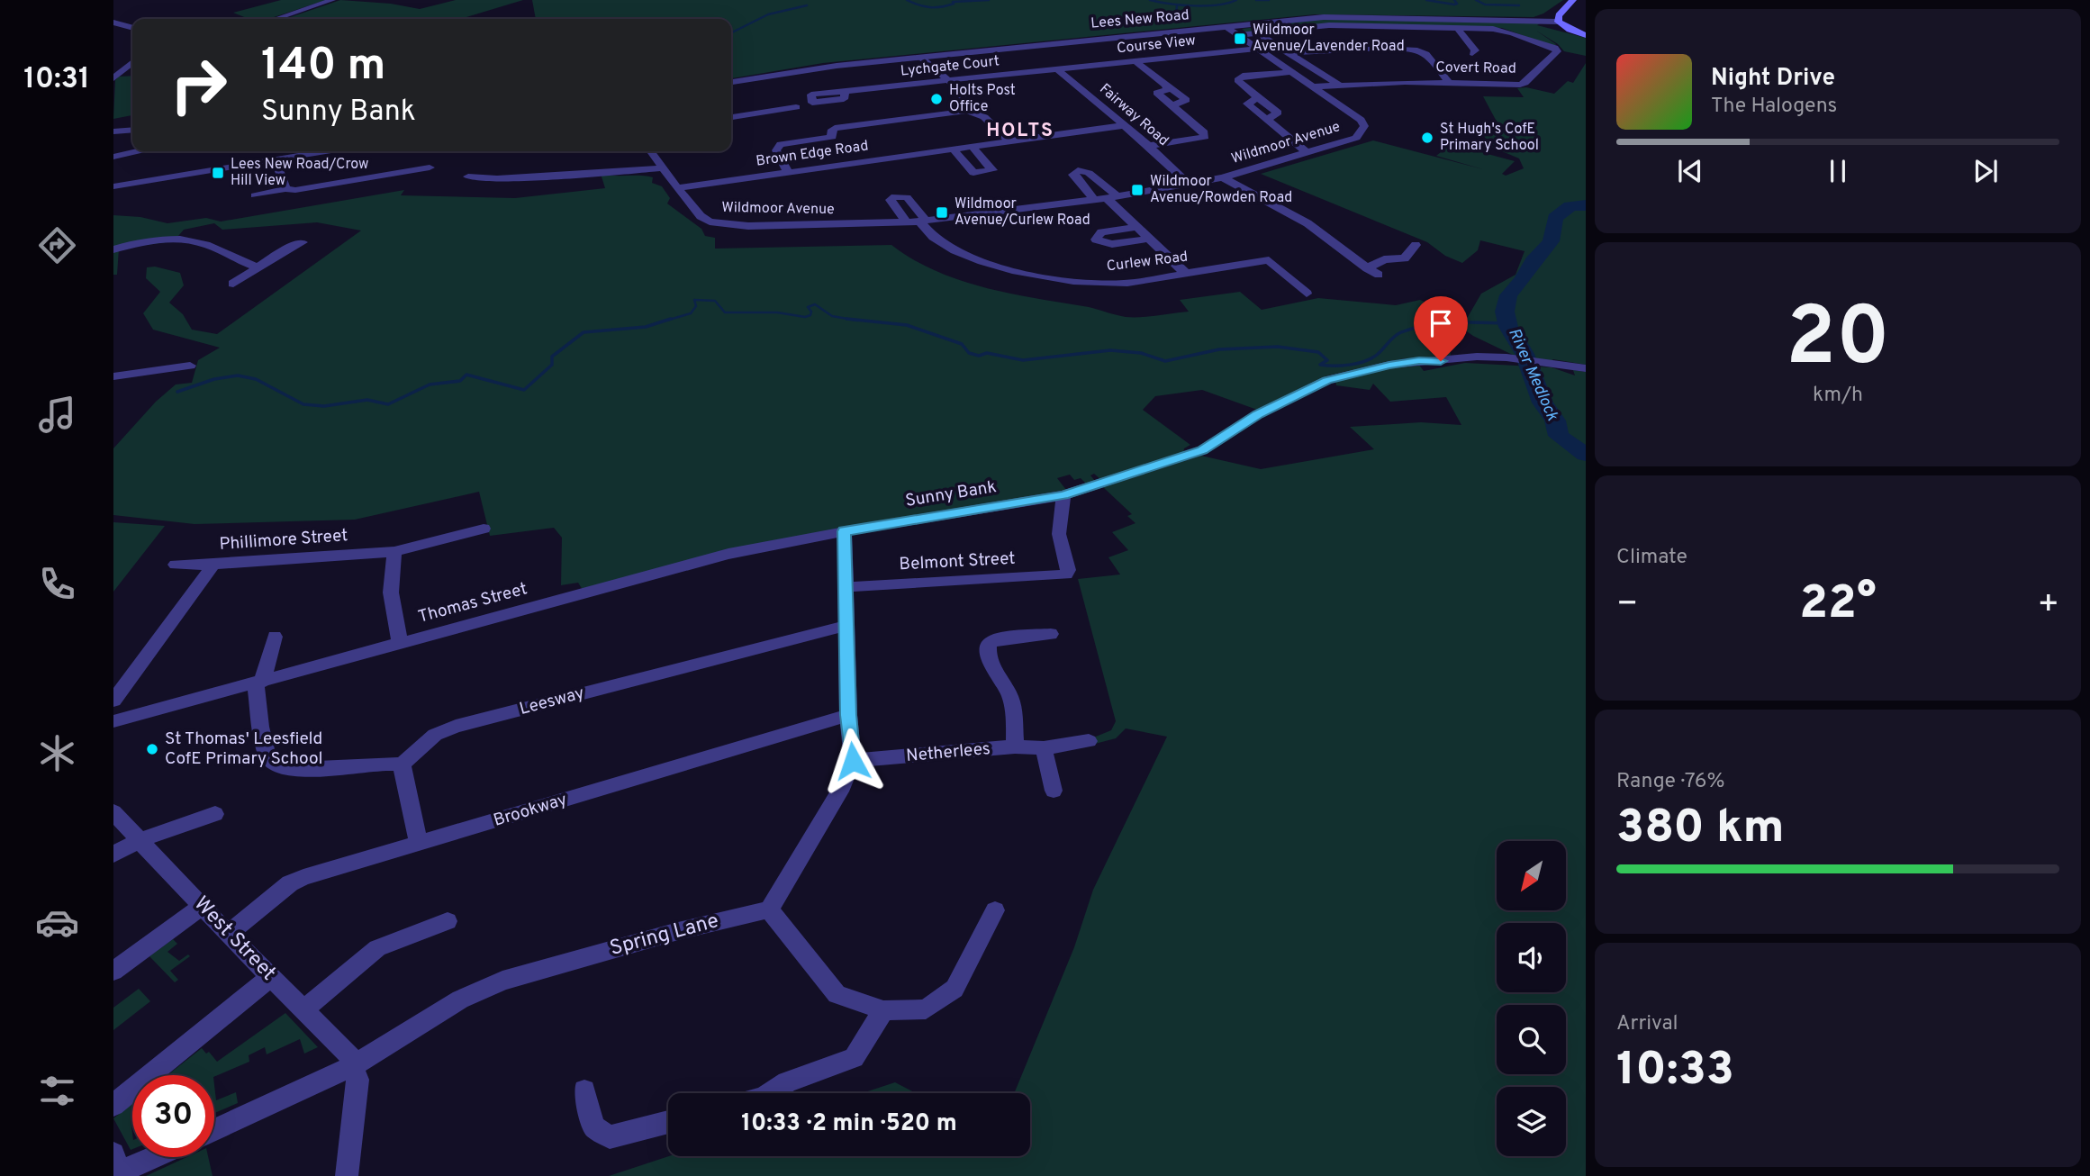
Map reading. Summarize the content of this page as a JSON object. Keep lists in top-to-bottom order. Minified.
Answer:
{"streets":{"street":["Lees New Road","Course View","Lychgate Court","Covert Road","Fairway Road","Wildmoor Avenue","Brown Edge Road","Curlew Road","Sunny Bank","Phillimore Street","Belmont Street","Thomas Street","Leesway","Netherlees","Brookway","Spring Lane","West Street"]},"crossings":[["Lees New Road","Wildmoor Avenue"],["Course View","Lychgate Court"],["Course View","Fairway Road"],["Course View","Wildmoor Avenue"],["Lychgate Court","Fairway Road"],["Covert Road","Wildmoor Avenue"],["Fairway Road","Wildmoor Avenue"],["Fairway Road","Brown Edge Road"],["Wildmoor Avenue","Brown Edge Road"],["Wildmoor Avenue","Curlew Road"],["Sunny Bank","Belmont Street"],["Sunny Bank","Thomas Street"],["Brookway","West Street"],["Spring Lane","West Street"]],"districts":["HOLTS"],"water":["River Medlock"],"places":{"transit":["Wildmoor Avenue/Lavender Road","Lees New Road/Crow Hill View","Wildmoor Avenue/Rowden Road","Wildmoor Avenue/Curlew Road"],"other":["Holts Post Office","St Hugh's CofE Primary School","St Thomas' Leesfield CofE Primary School"]},"north":"bottom left","page":{"tabs":"10:31","turn":["140 m","Sunny Bank"],"song":["Night Drive","The Halogens"],"tile":[["20","km/h"],"Climate",["Range · 76%","380 km"],["Arrival","10:33"]],"heat":["−","22°","+"],"limit":"30","trip":"10:33 · 2 min · 520 m"}}
